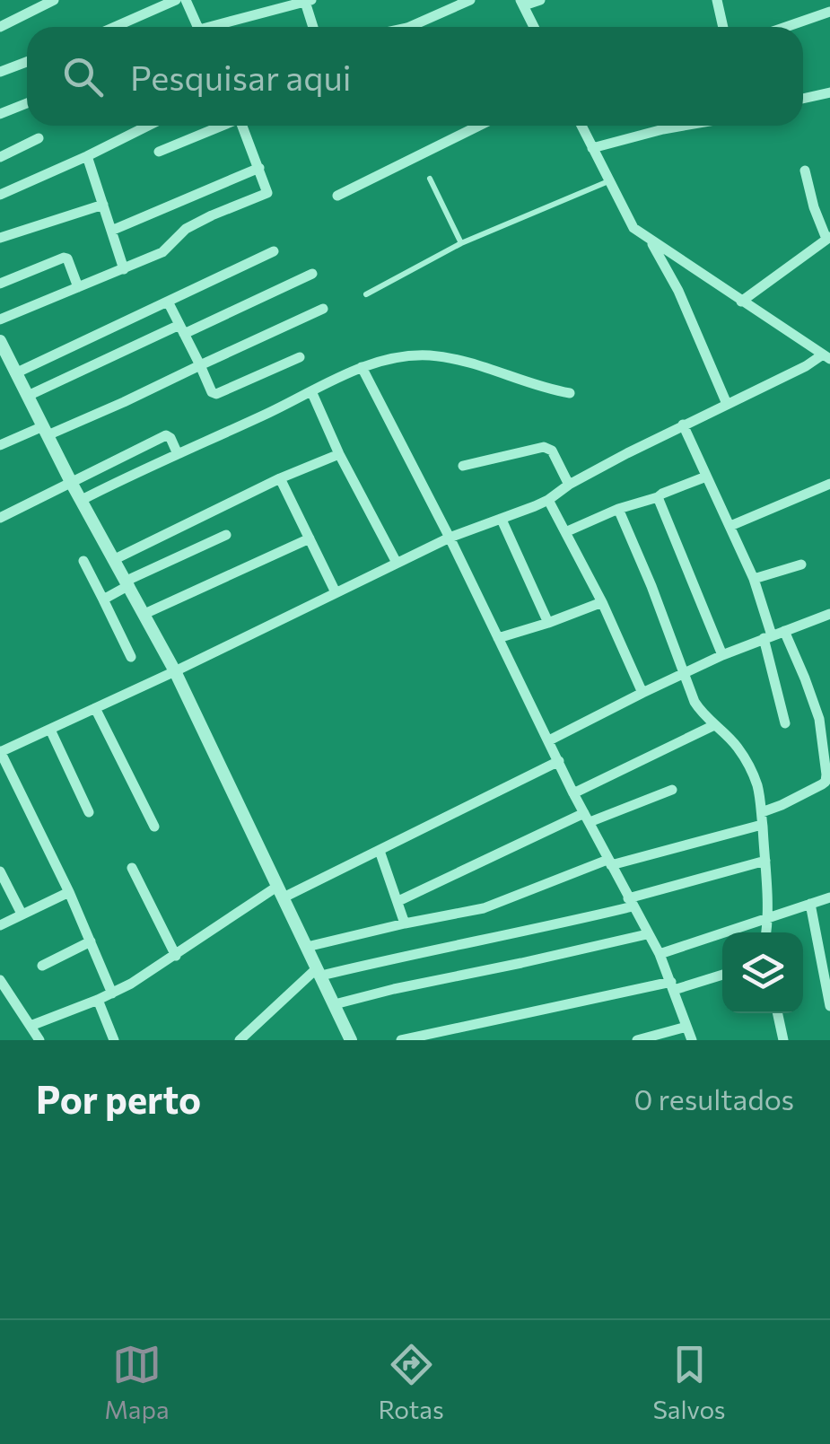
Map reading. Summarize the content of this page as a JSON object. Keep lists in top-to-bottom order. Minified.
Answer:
{"page":{"search":"Pesquisar aqui","heading":["Por perto","0 resultados"],"nav":["Mapa","Rotas","Salvos"]}}
